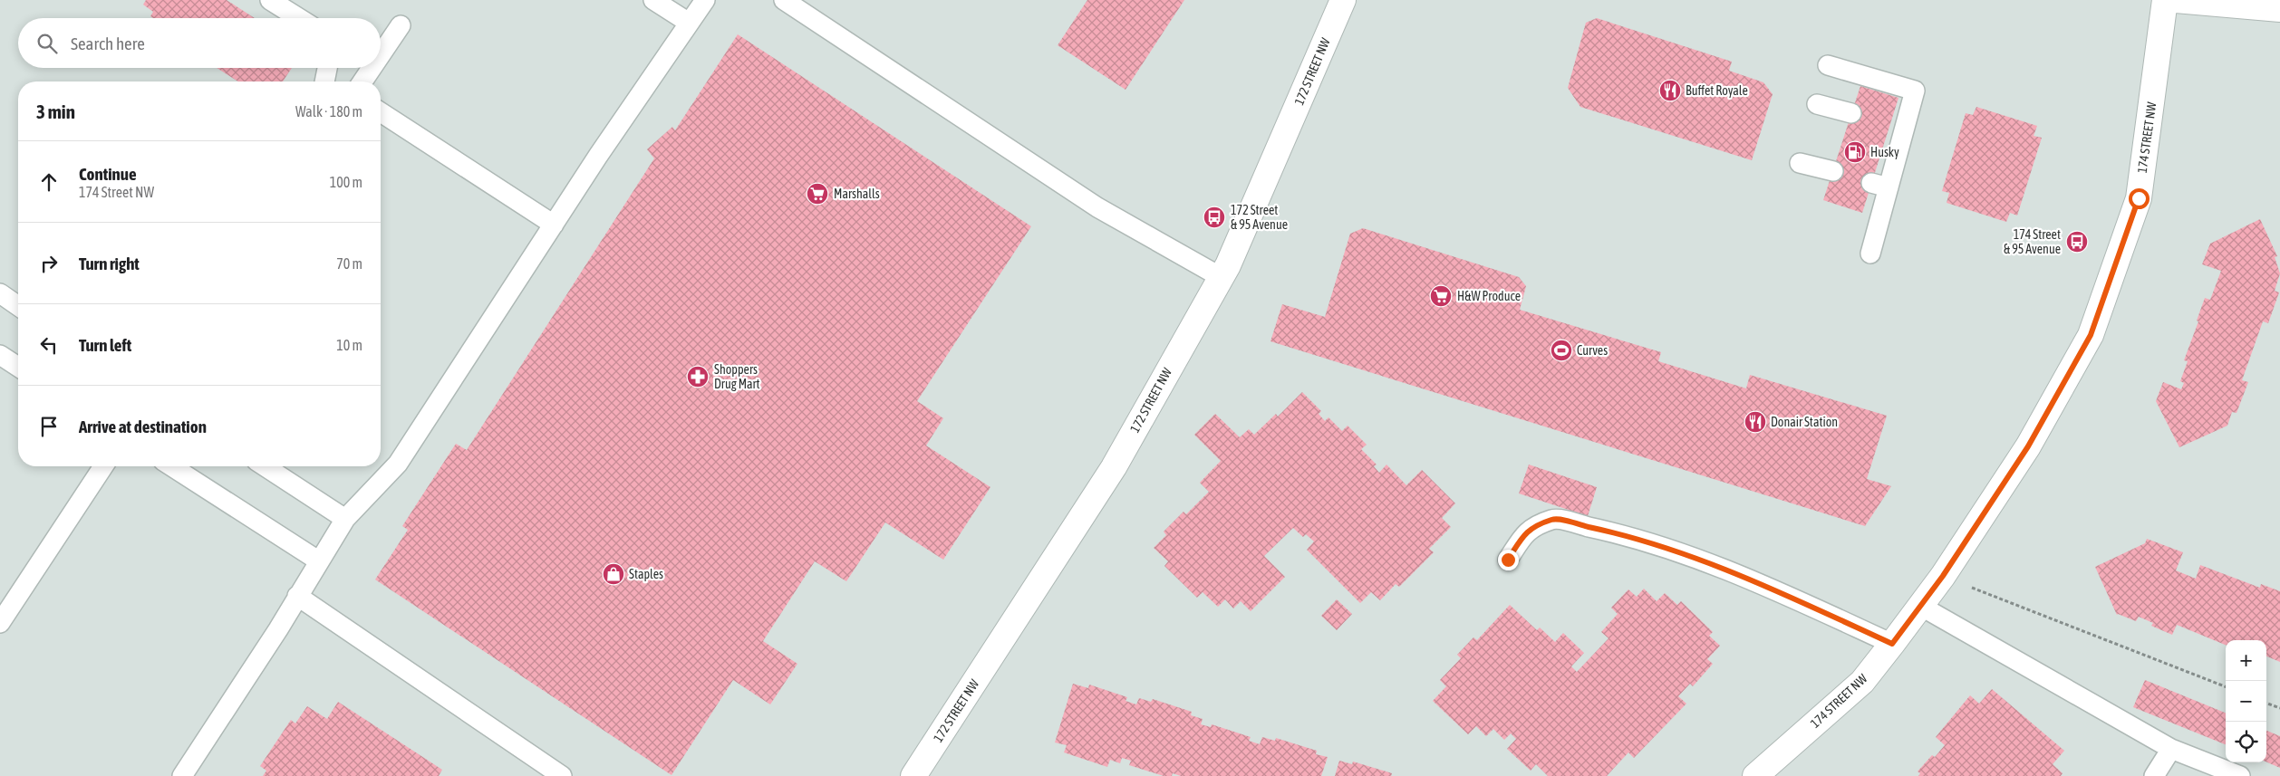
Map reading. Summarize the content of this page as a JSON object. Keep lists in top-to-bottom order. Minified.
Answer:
{"streets":{"street":["172 STREET NW","174 STREET NW"]},"places":{"restaurant":["Buffet Royale","Donair Station"],"fuel station":["Husky"],"supermarket":["Marshalls","H&W Produce"],"bus stop":["172 Street & 95 Avenue","174 Street & 95 Avenue"],"sports":["Curves"],"pharmacy":["Shoppers Drug Mart"],"shop":["Staples"]},"page":{"search":"Search here","heading":["3 min","Walk · 180 m"],"list":[["Continue","174 Street NW","100 m"],["Turn right","70 m"],["Turn left","10 m"],"Arrive at destination"],"map_buttons":["+","−"]}}
